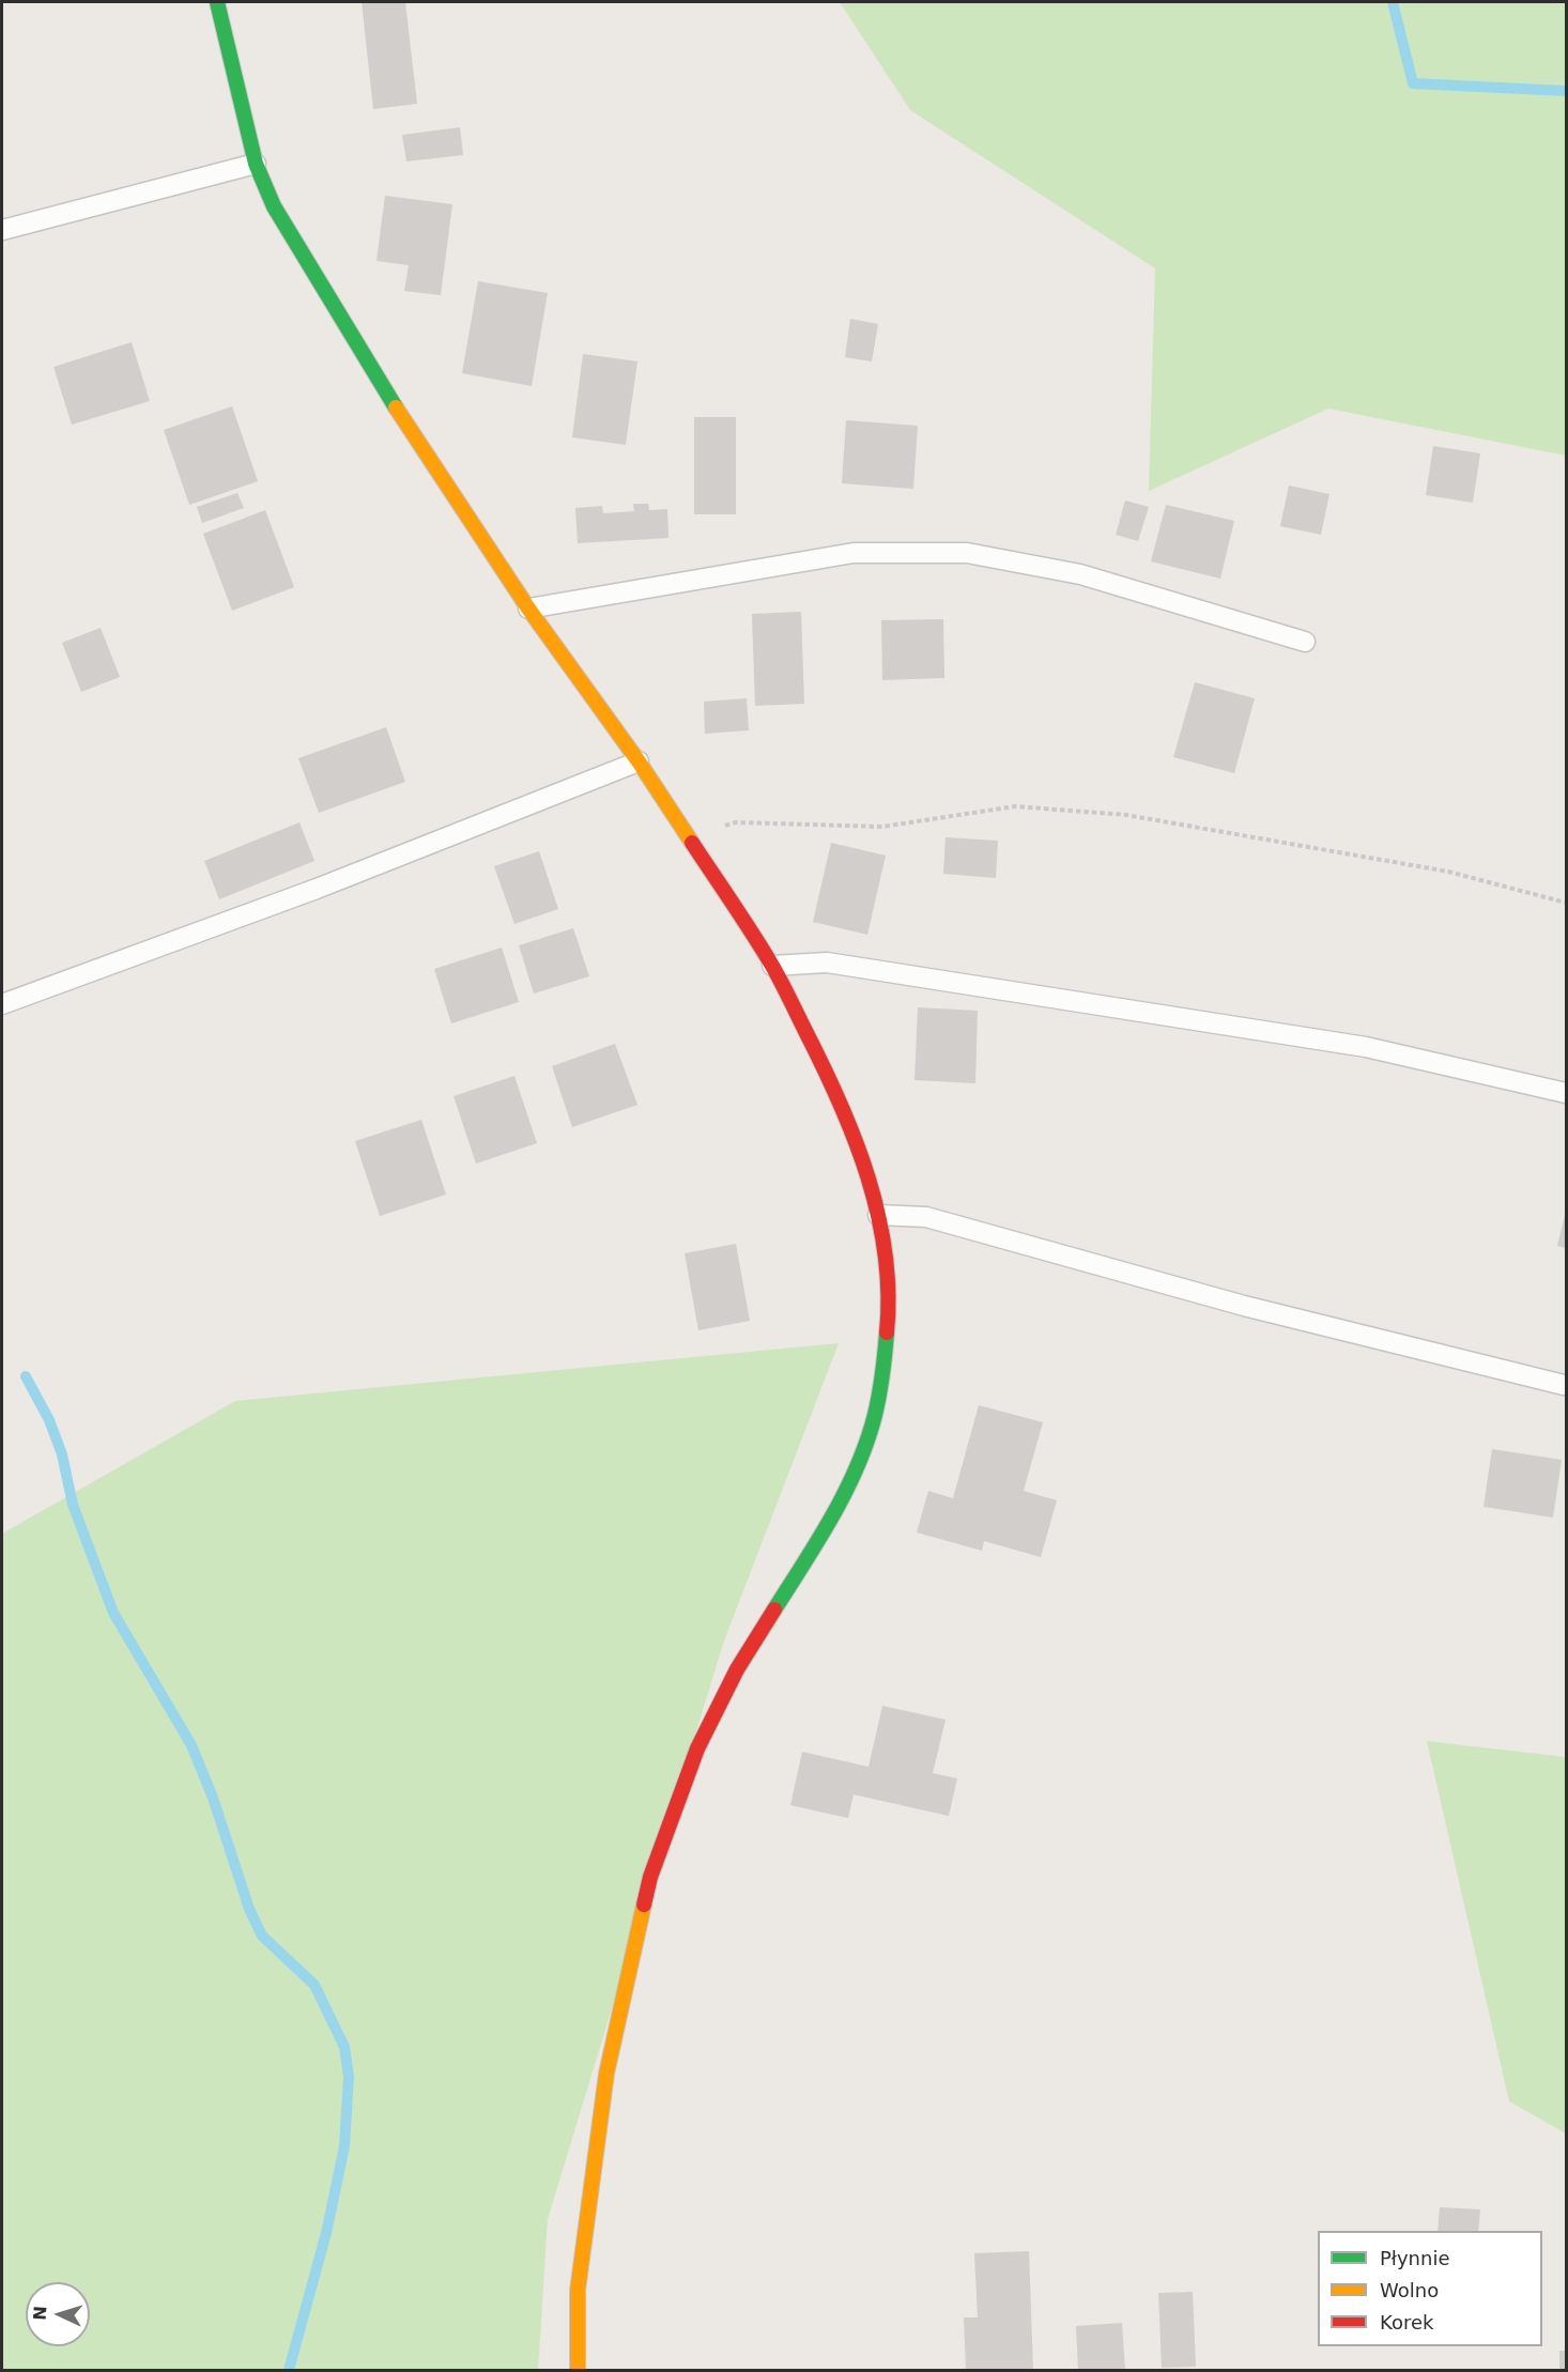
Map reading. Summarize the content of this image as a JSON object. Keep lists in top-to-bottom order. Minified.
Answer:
{"legend":["Płynnie","Wolno","Korek"],"north":"left"}
